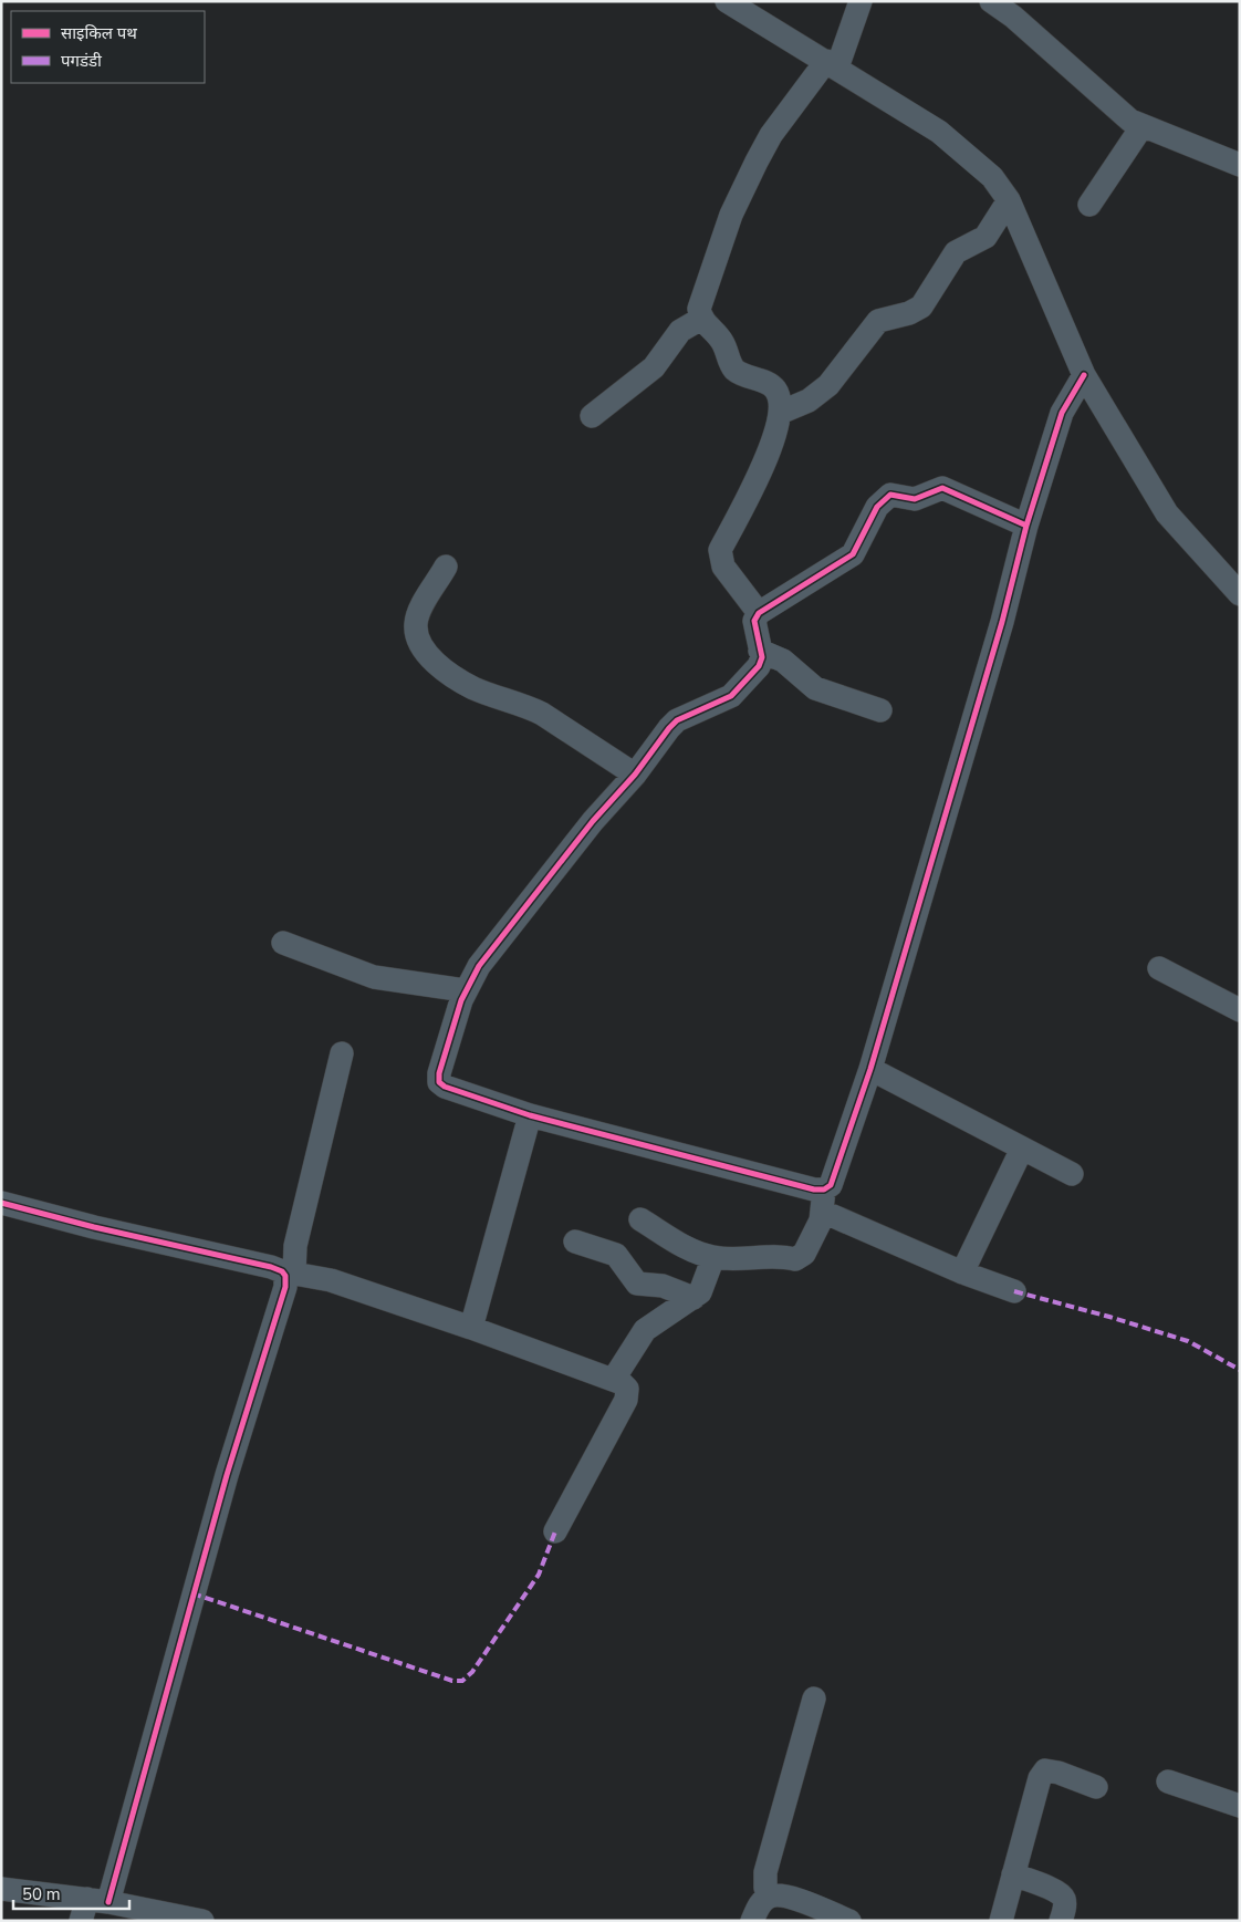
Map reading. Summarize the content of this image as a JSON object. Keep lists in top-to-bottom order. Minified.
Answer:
{"legend":["साइकिल पथ","पगडंडी"],"scale_bar":"50 m"}
